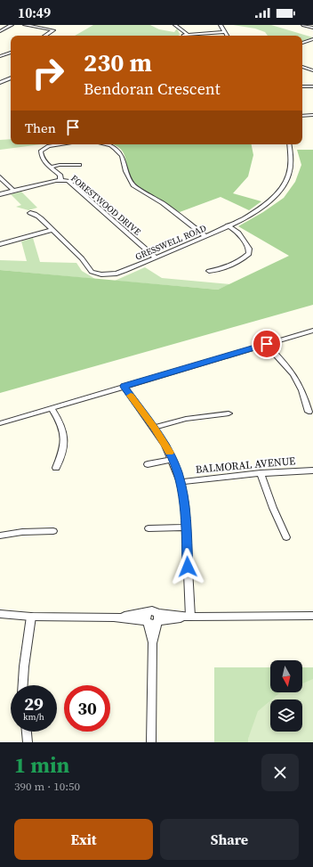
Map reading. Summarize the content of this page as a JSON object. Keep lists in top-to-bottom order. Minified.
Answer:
{"streets":{"street":["FORESTWOOD DRIVE","GRESSWELL ROAD","BALMORAL AVENUE"]},"crossings":[["FORESTWOOD DRIVE","GRESSWELL ROAD"]],"north":"bottom","page":{"status":"10:49","turn":["230 m","Bendoran Crescent"],"then":"Then","speed":"29 km/h","limit":"30","heading":["1 min","390 m · 10:50"],"buttons":["Exit","Share"]}}
